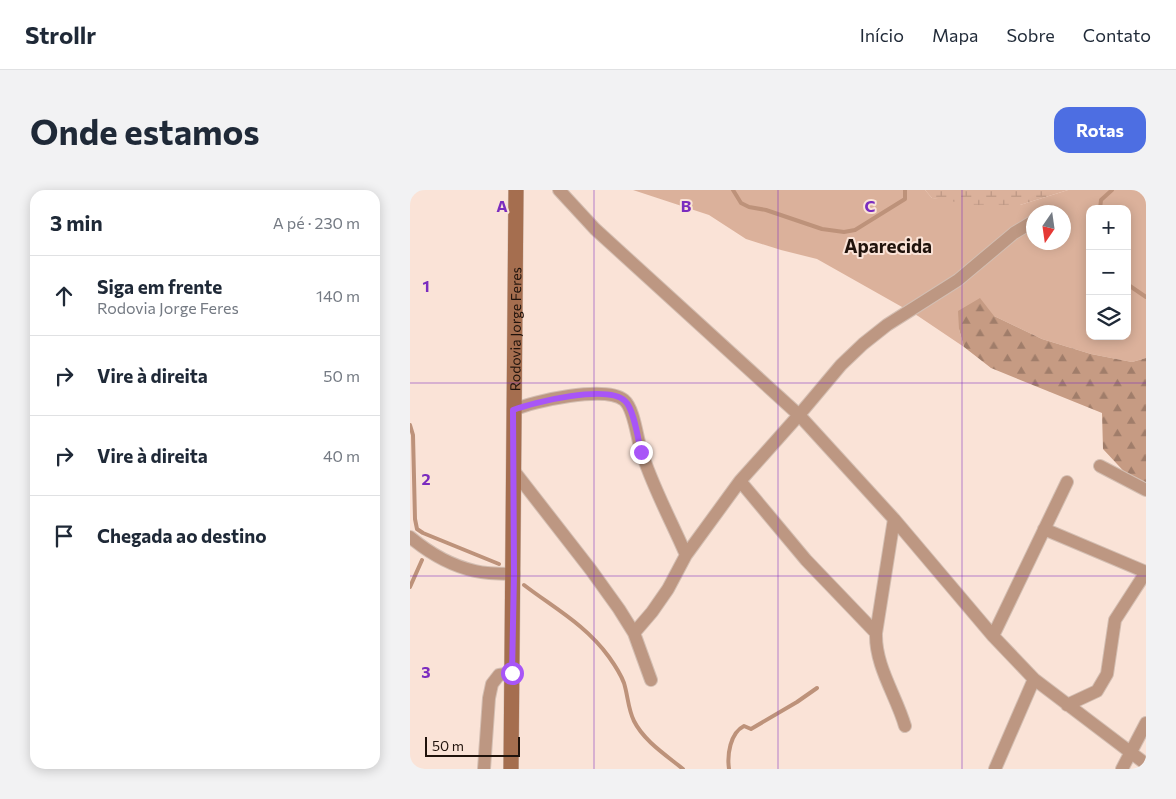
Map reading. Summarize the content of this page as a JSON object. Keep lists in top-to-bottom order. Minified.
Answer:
{"streets":{"main road":["Rodovia Jorge Feres"]},"districts":["Aparecida"],"scale_bar":"50 m","north":"bottom","page":{"header":"Strollr","nav":["Início","Mapa","Sobre","Contato"],"buttons":"Rotas","title":"Onde estamos","heading":["3 min","A pé · 230 m"],"map_buttons":["+","−"],"list":[["Siga em frente","Rodovia Jorge Feres","140 m"],["Vire à direita","50 m"],["Vire à direita","40 m"],"Chegada ao destino"],"scale":"50 m"},"grid":{"columns":["A","B","C"],"rows":["1","2","3"]}}
